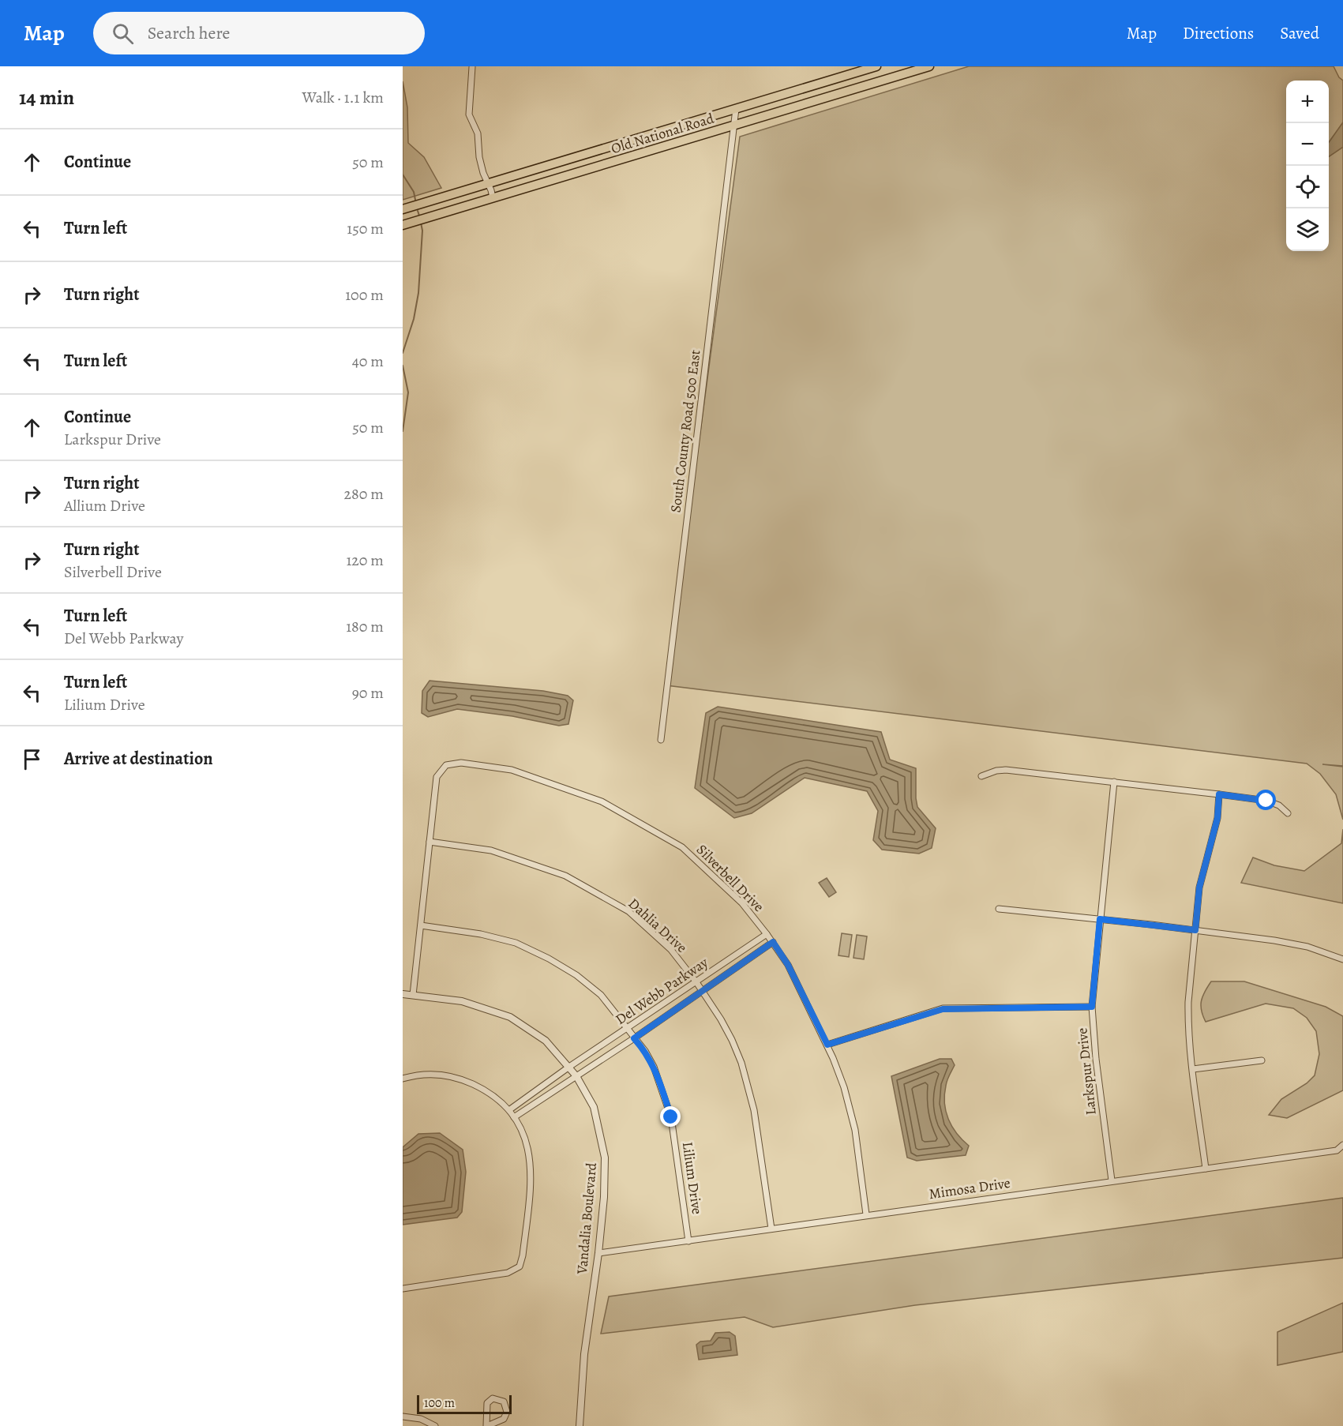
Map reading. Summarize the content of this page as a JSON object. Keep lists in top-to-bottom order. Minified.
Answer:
{"streets":{"main road":["Old National Road"],"street":["South County Road 500 East","Silverbell Drive","Dahlia Drive","Del Webb Parkway","Larkspur Drive","Lilium Drive","Mimosa Drive","Vandalia Boulevard"]},"crossings":[["Old National Road","South County Road 500 East"],["Silverbell Drive","Dahlia Drive"],["Silverbell Drive","Del Webb Parkway"],["Silverbell Drive","Mimosa Drive"],["Dahlia Drive","Del Webb Parkway"],["Dahlia Drive","Mimosa Drive"],["Del Webb Parkway","Lilium Drive"],["Del Webb Parkway","Vandalia Boulevard"],["Larkspur Drive","Mimosa Drive"],["Lilium Drive","Mimosa Drive"],["Mimosa Drive","Vandalia Boulevard"]],"scale_bar":"100 m","page":{"header":"Map","search":"Search here","nav":["Map","Directions","Saved"],"heading":["14 min","Walk · 1.1 km"],"map_buttons":["+","−"],"list":[["Continue","50 m"],["Turn left","150 m"],["Turn right","100 m"],["Turn left","40 m"],["Continue","Larkspur Drive","50 m"],["Turn right","Allium Drive","280 m"],["Turn right","Silverbell Drive","120 m"],["Turn left","Del Webb Parkway","180 m"],["Turn left","Lilium Drive","90 m"],"Arrive at destination"],"scale":"100 m"}}
